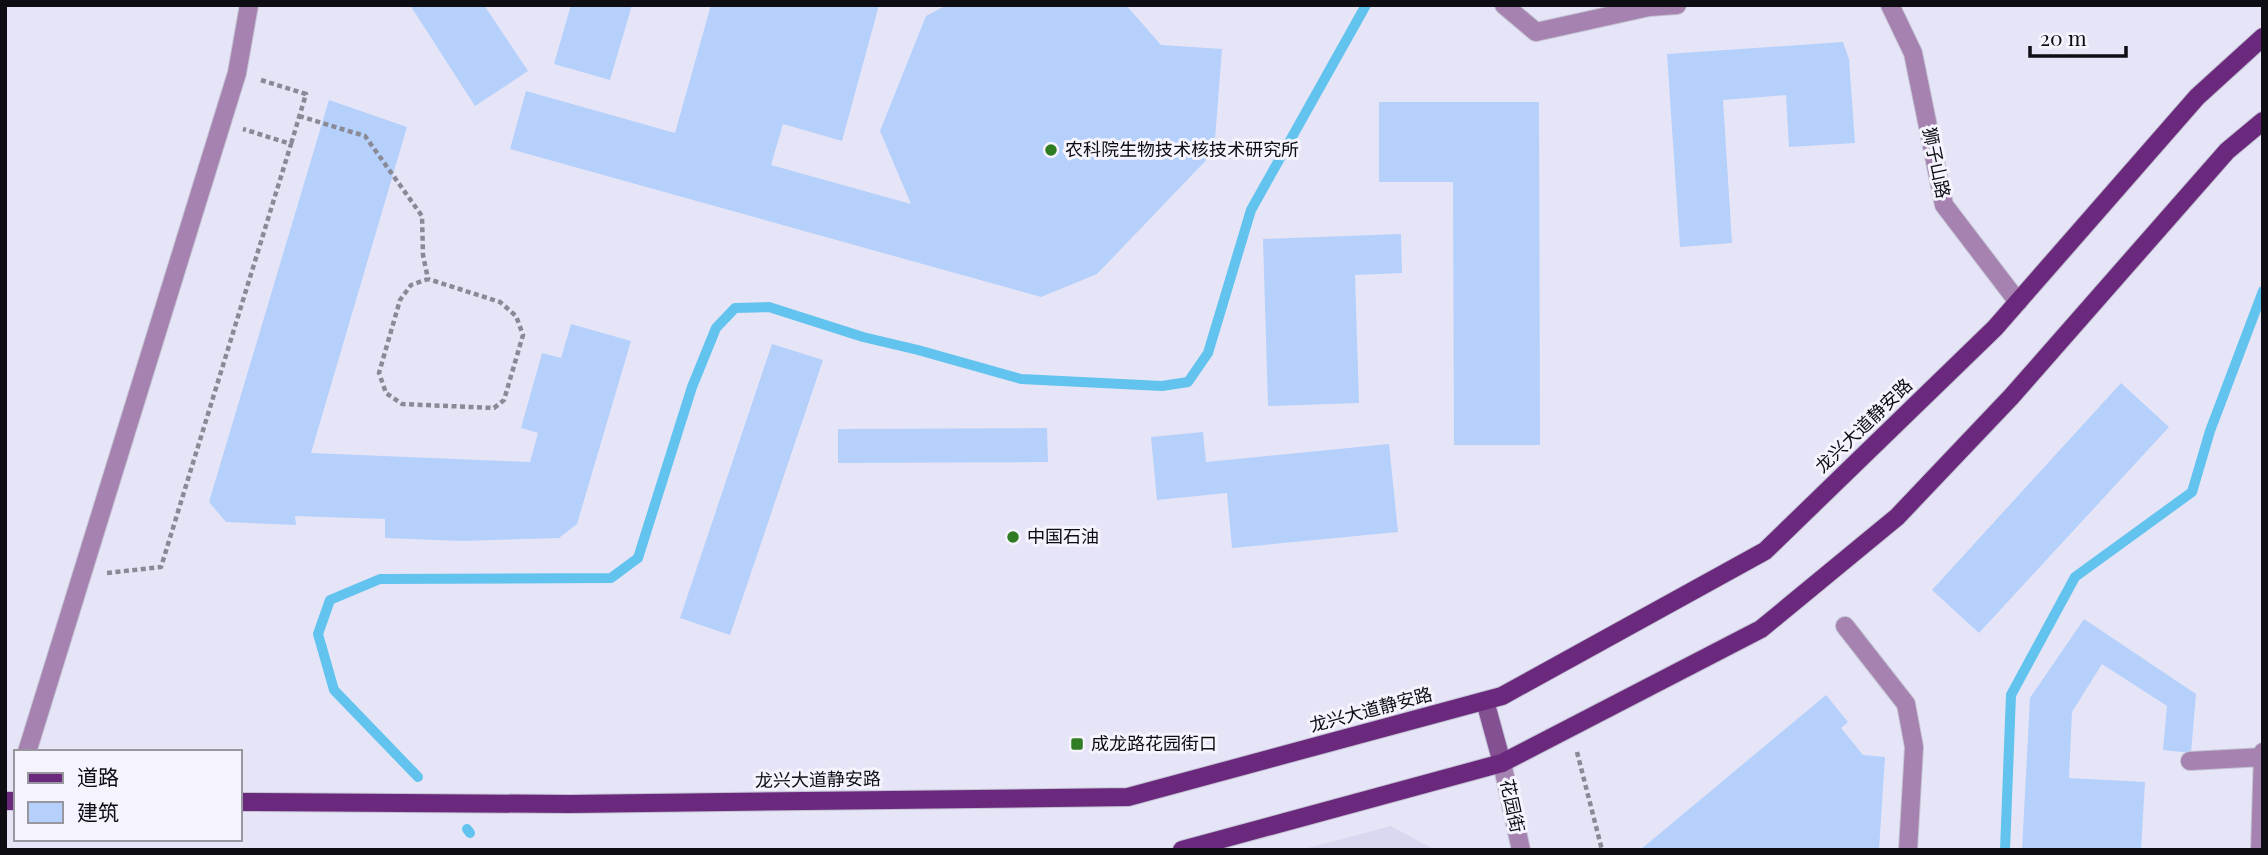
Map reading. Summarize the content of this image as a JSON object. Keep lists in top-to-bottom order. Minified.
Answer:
{"streets":{"main road":["龙兴大道静安路"],"street":["狮子山路","花园街"]},"crossings":[["狮子山路","龙兴大道静安路"]],"places":{"other":["农科院生物技术核技术研究所","中国石油"],"transit":["成龙路花园街口"]},"legend":["道路","建筑"],"scale_bar":"20 m"}
